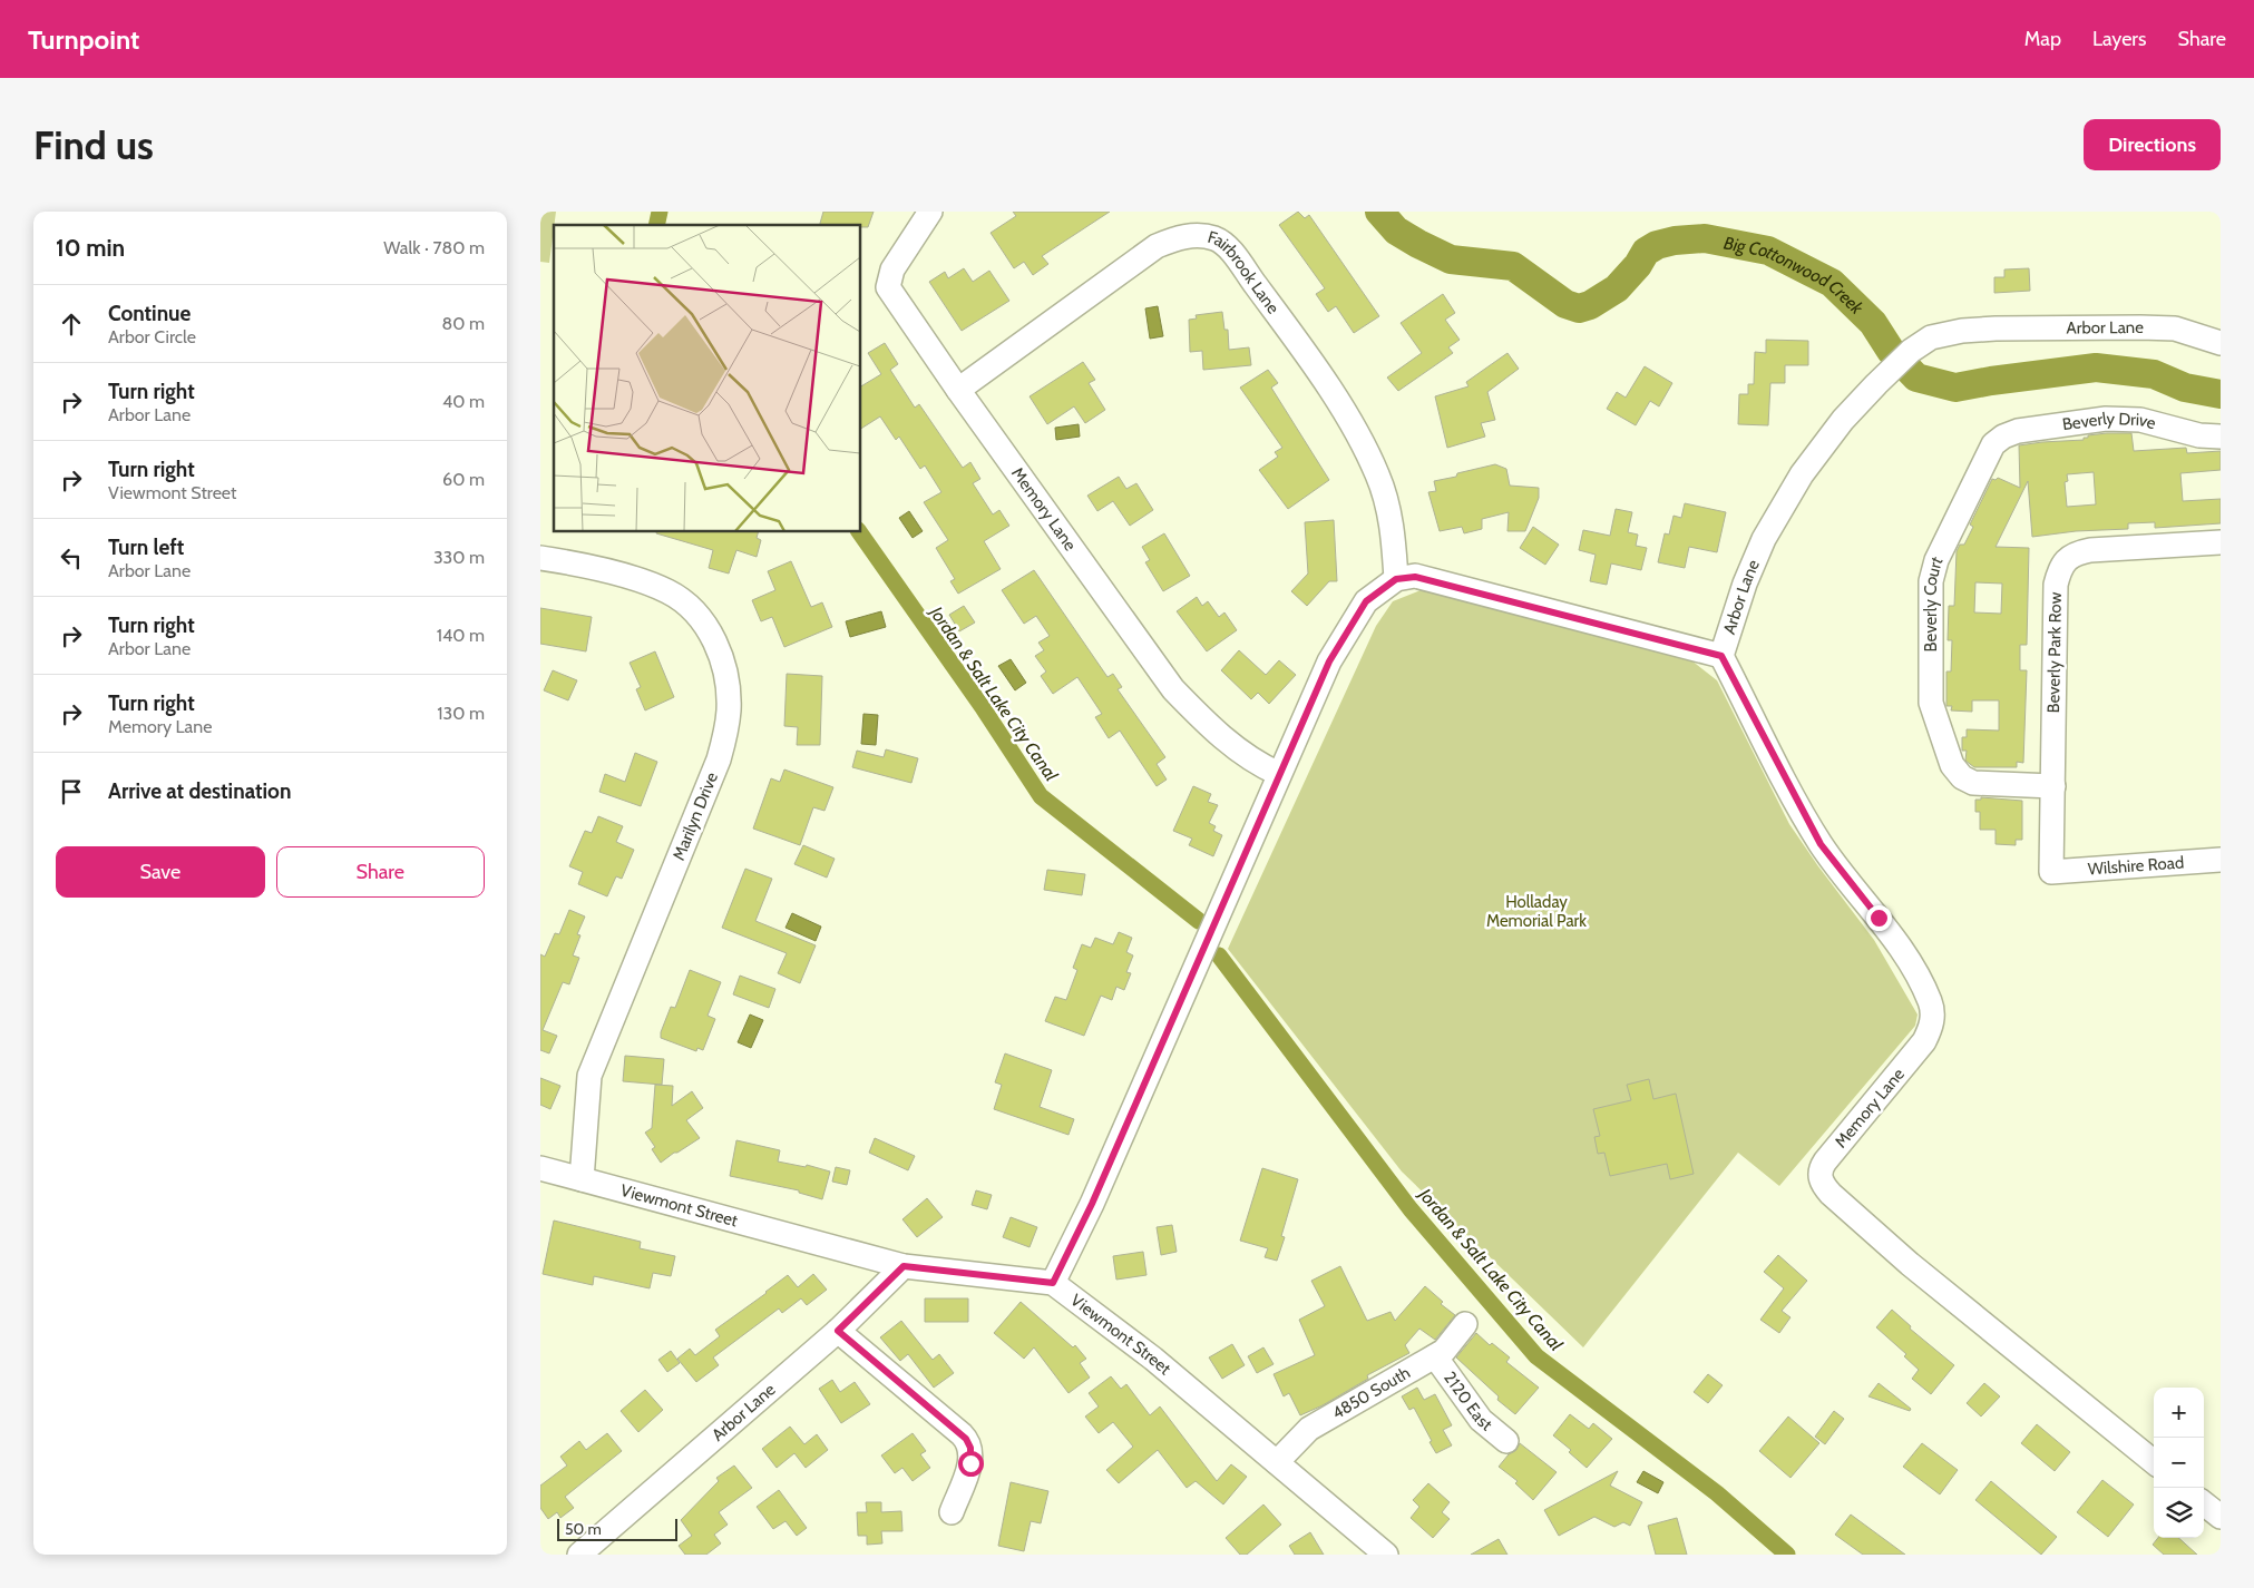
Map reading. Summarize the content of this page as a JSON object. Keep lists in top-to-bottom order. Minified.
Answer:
{"streets":{"street":["Fairbrook Lane","Arbor Lane","Beverly Drive","Memory Lane","Beverly Court","Beverly Park Row","Marilyn Drive","Wilshire Road","Viewmont Street","4850 South","2120 East"]},"crossings":[["Fairbrook Lane","Arbor Lane"],["Fairbrook Lane","Memory Lane"],["Arbor Lane","Memory Lane"],["Arbor Lane","Viewmont Street"],["Beverly Drive","Beverly Court"],["Beverly Court","Beverly Park Row"],["Beverly Park Row","Wilshire Road"],["Marilyn Drive","Viewmont Street"],["Viewmont Street","4850 South"],["4850 South","2120 East"]],"water":["Big Cottonwood Creek","Jordan & Salt Lake City Canal"],"parks":["Holladay Memorial Park"],"scale_bar":"50 m","page":{"header":"Turnpoint","nav":["Map","Layers","Share"],"buttons":["Directions",["Save","Share"]],"title":"Find us","heading":["10 min","Walk · 780 m"],"list":[["Continue","Arbor Circle","80 m"],["Turn right","Arbor Lane","40 m"],["Turn right","Viewmont Street","60 m"],["Turn left","Arbor Lane","330 m"],["Turn right","Arbor Lane","140 m"],["Turn right","Memory Lane","130 m"],"Arrive at destination"],"map_buttons":["+","−"],"scale":"50 m"}}
